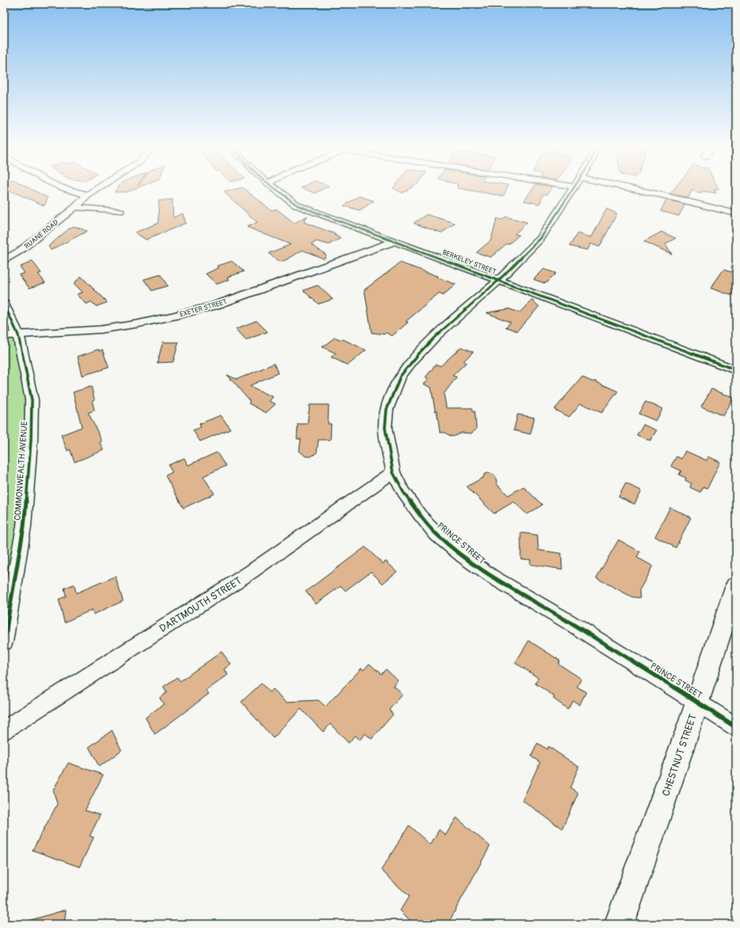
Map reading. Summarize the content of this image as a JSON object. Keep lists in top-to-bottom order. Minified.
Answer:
{"streets":{"main road":["CHESTNUT STREET"],"street":["RUANE ROAD","BERKELEY STREET","EXETER STREET","COMMONWEALTH AVENUE","PRINCE STREET","DARTMOUTH STREET"]},"crossings":[["BERKELEY STREET","EXETER STREET"],["BERKELEY STREET","PRINCE STREET"],["EXETER STREET","COMMONWEALTH AVENUE"],["PRINCE STREET","DARTMOUTH STREET"],["PRINCE STREET","CHESTNUT STREET"]]}
